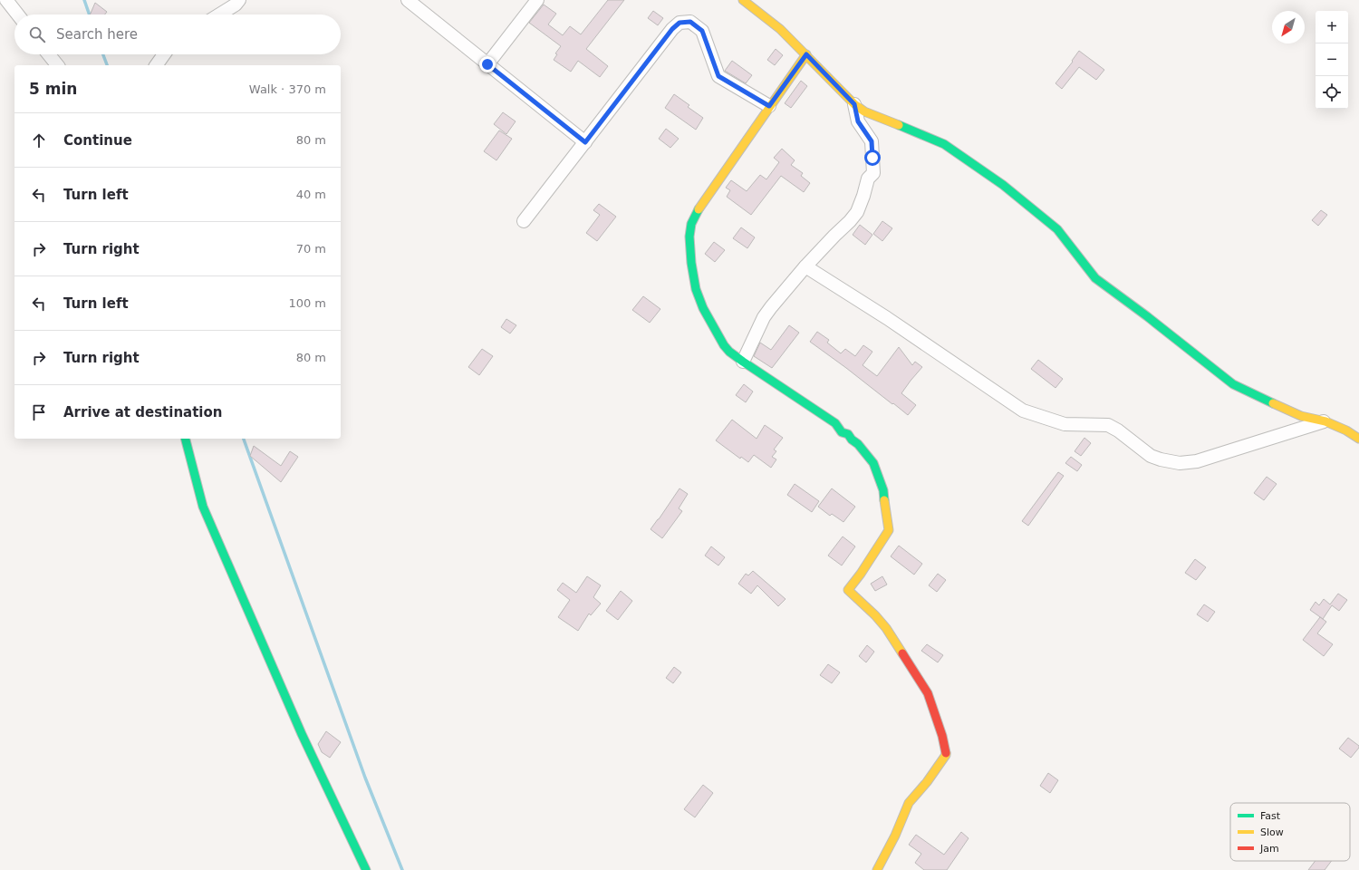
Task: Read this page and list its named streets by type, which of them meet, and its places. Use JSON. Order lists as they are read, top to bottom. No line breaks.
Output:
{"legend":["Fast","Slow","Jam"],"north":"bottom left","page":{"map_buttons":["+","−"],"search":"Search here","heading":["5 min","Walk · 370 m"],"list":[["Continue","80 m"],["Turn left","40 m"],["Turn right","70 m"],["Turn left","100 m"],["Turn right","80 m"],"Arrive at destination"]}}
